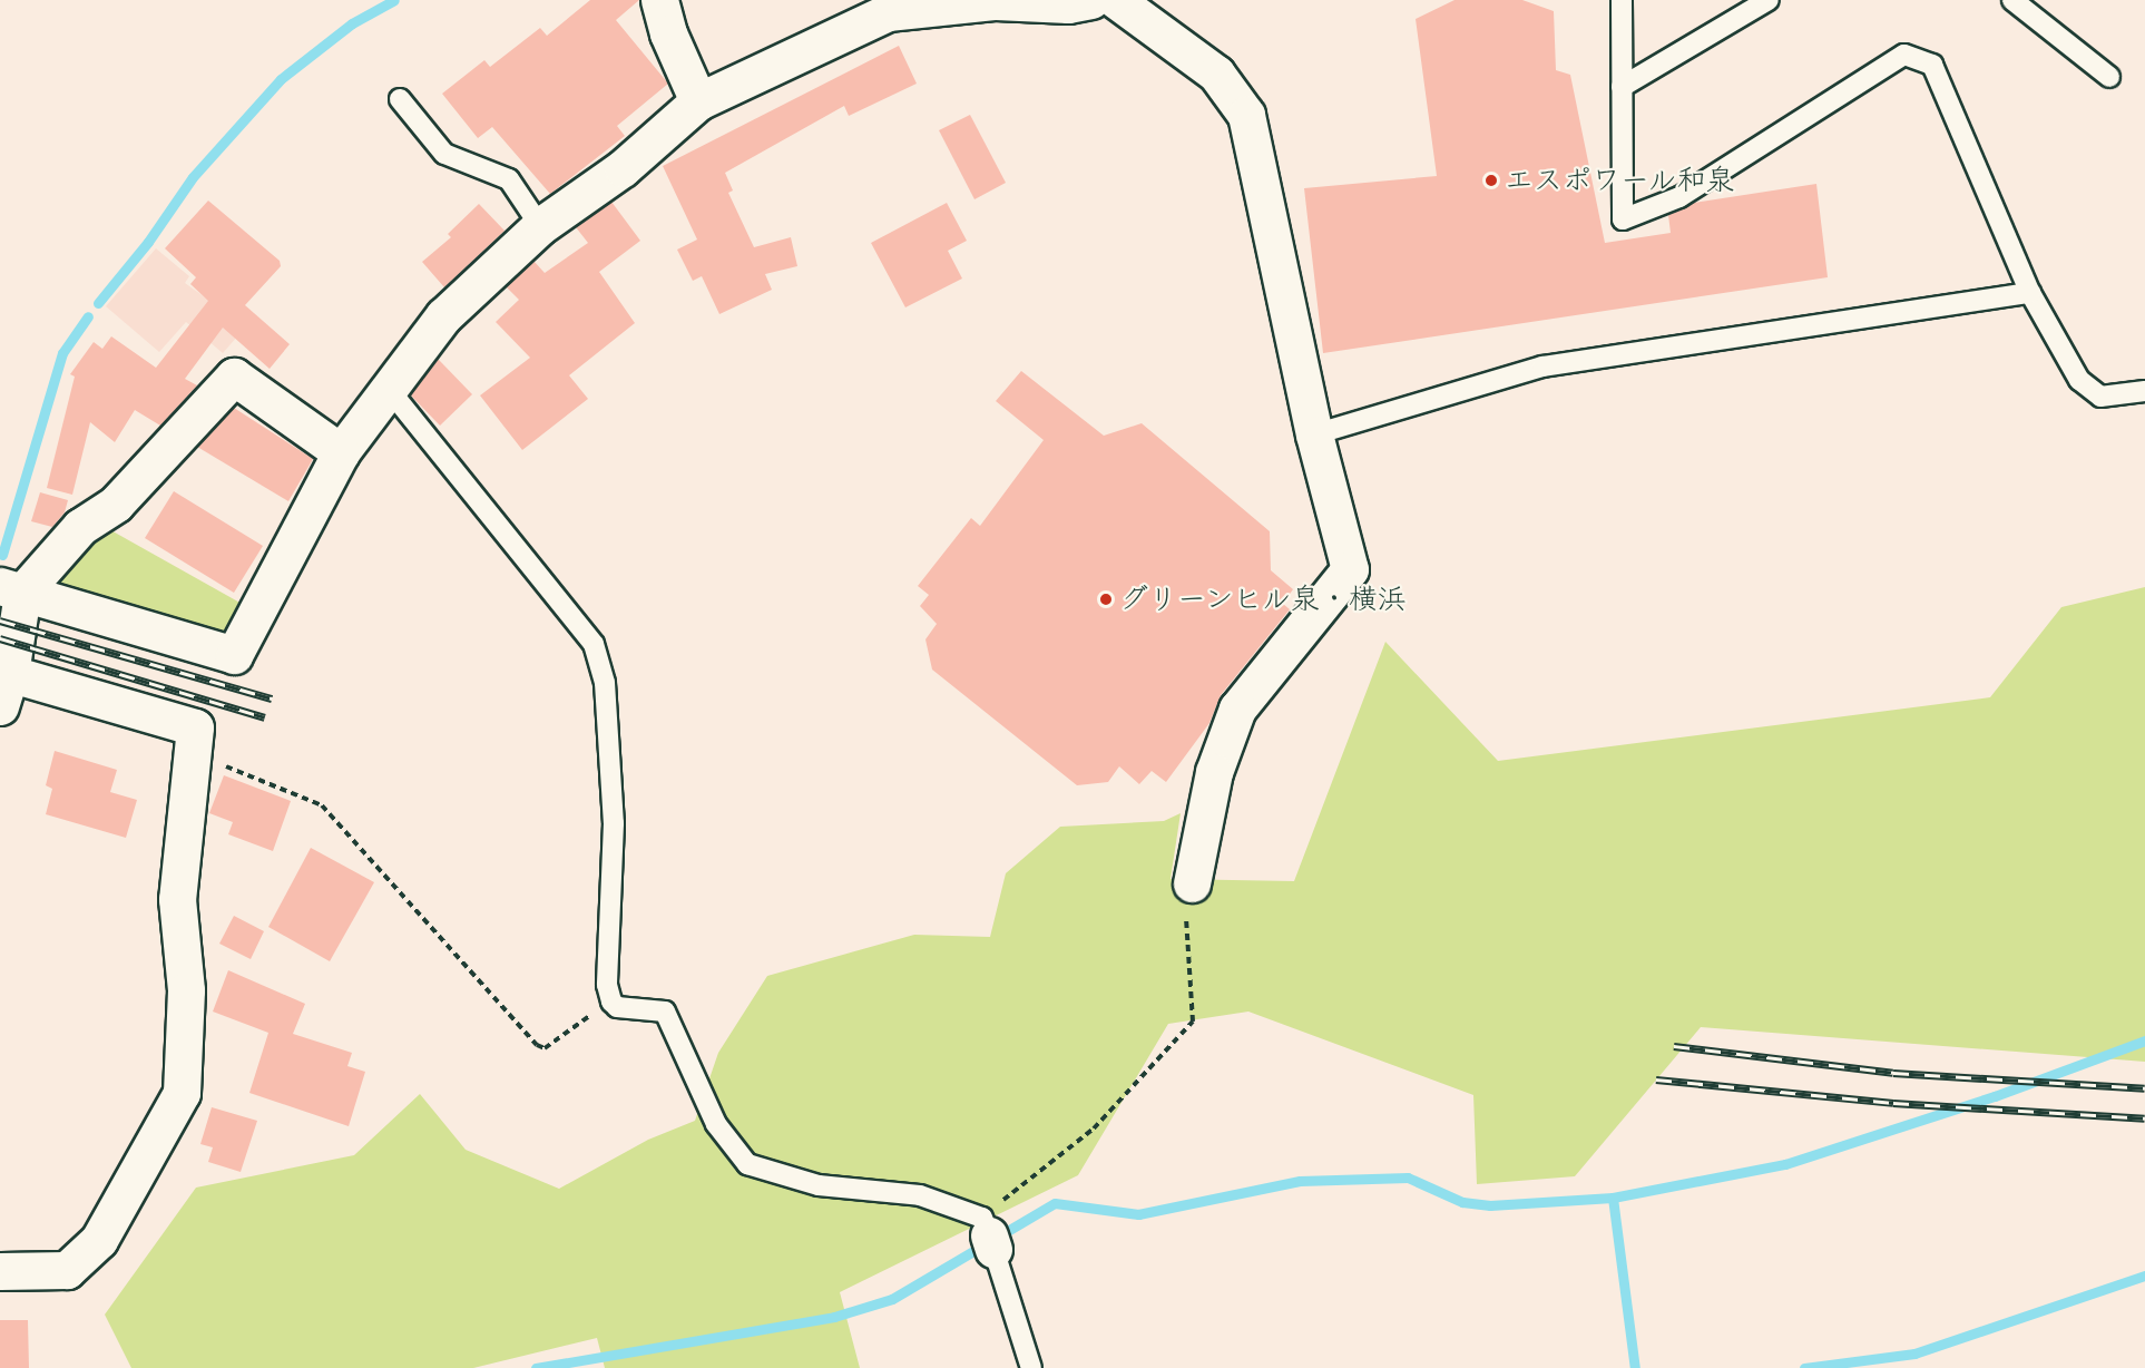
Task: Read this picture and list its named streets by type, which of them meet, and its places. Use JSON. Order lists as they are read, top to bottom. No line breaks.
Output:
{"places":["エスポワール和泉","グリーンヒル泉・横浜"]}
